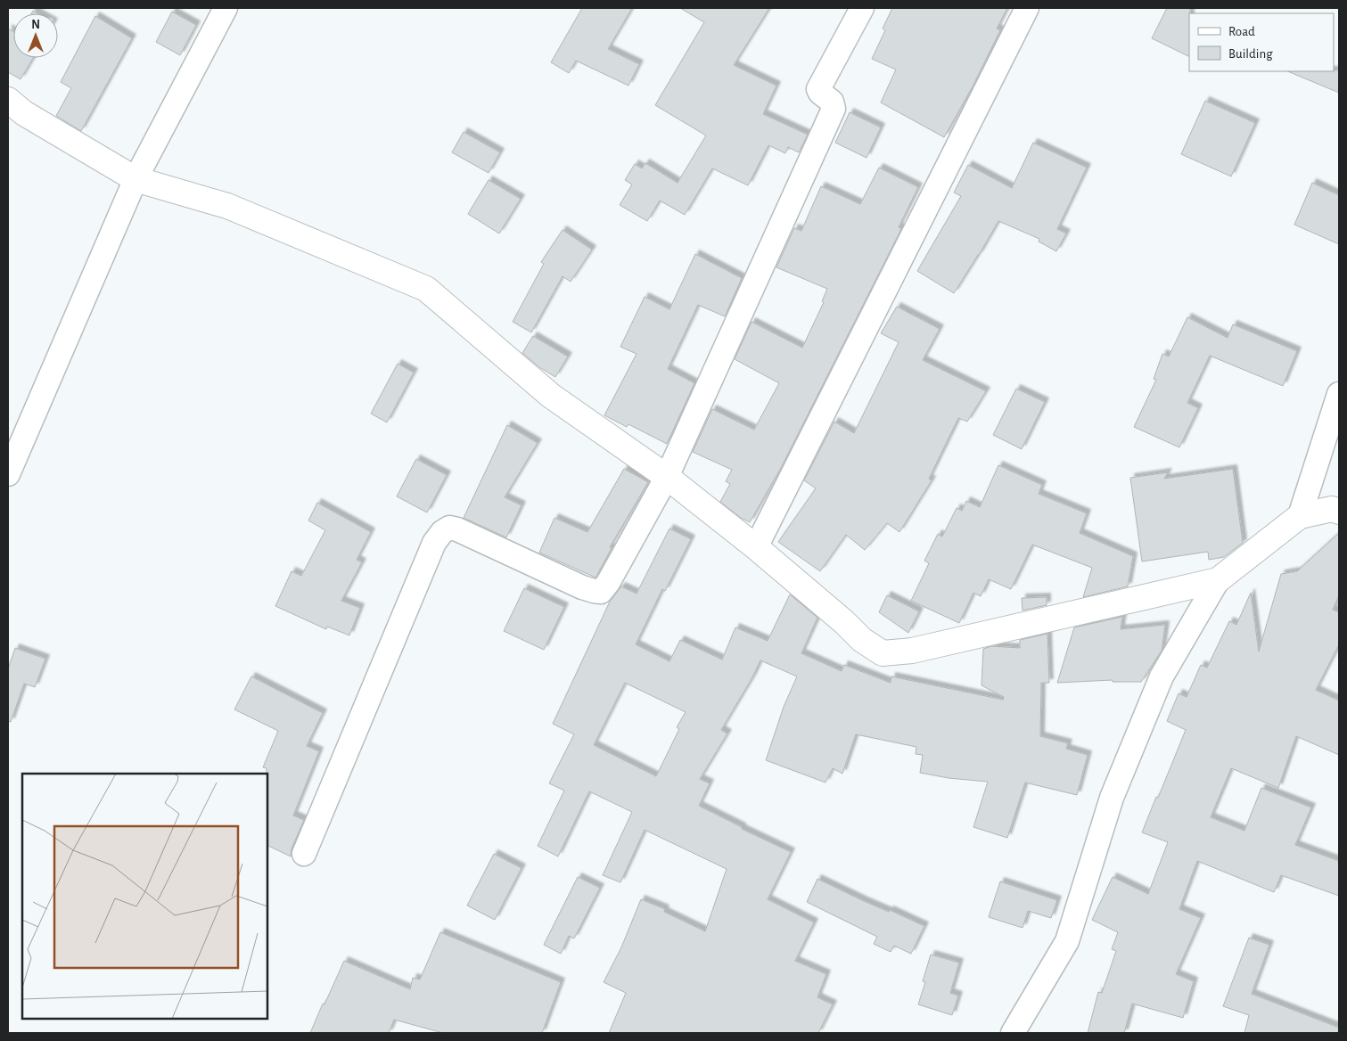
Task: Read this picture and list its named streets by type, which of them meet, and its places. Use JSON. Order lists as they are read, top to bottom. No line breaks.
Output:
{"legend":["Road","Building"],"north":"top"}
